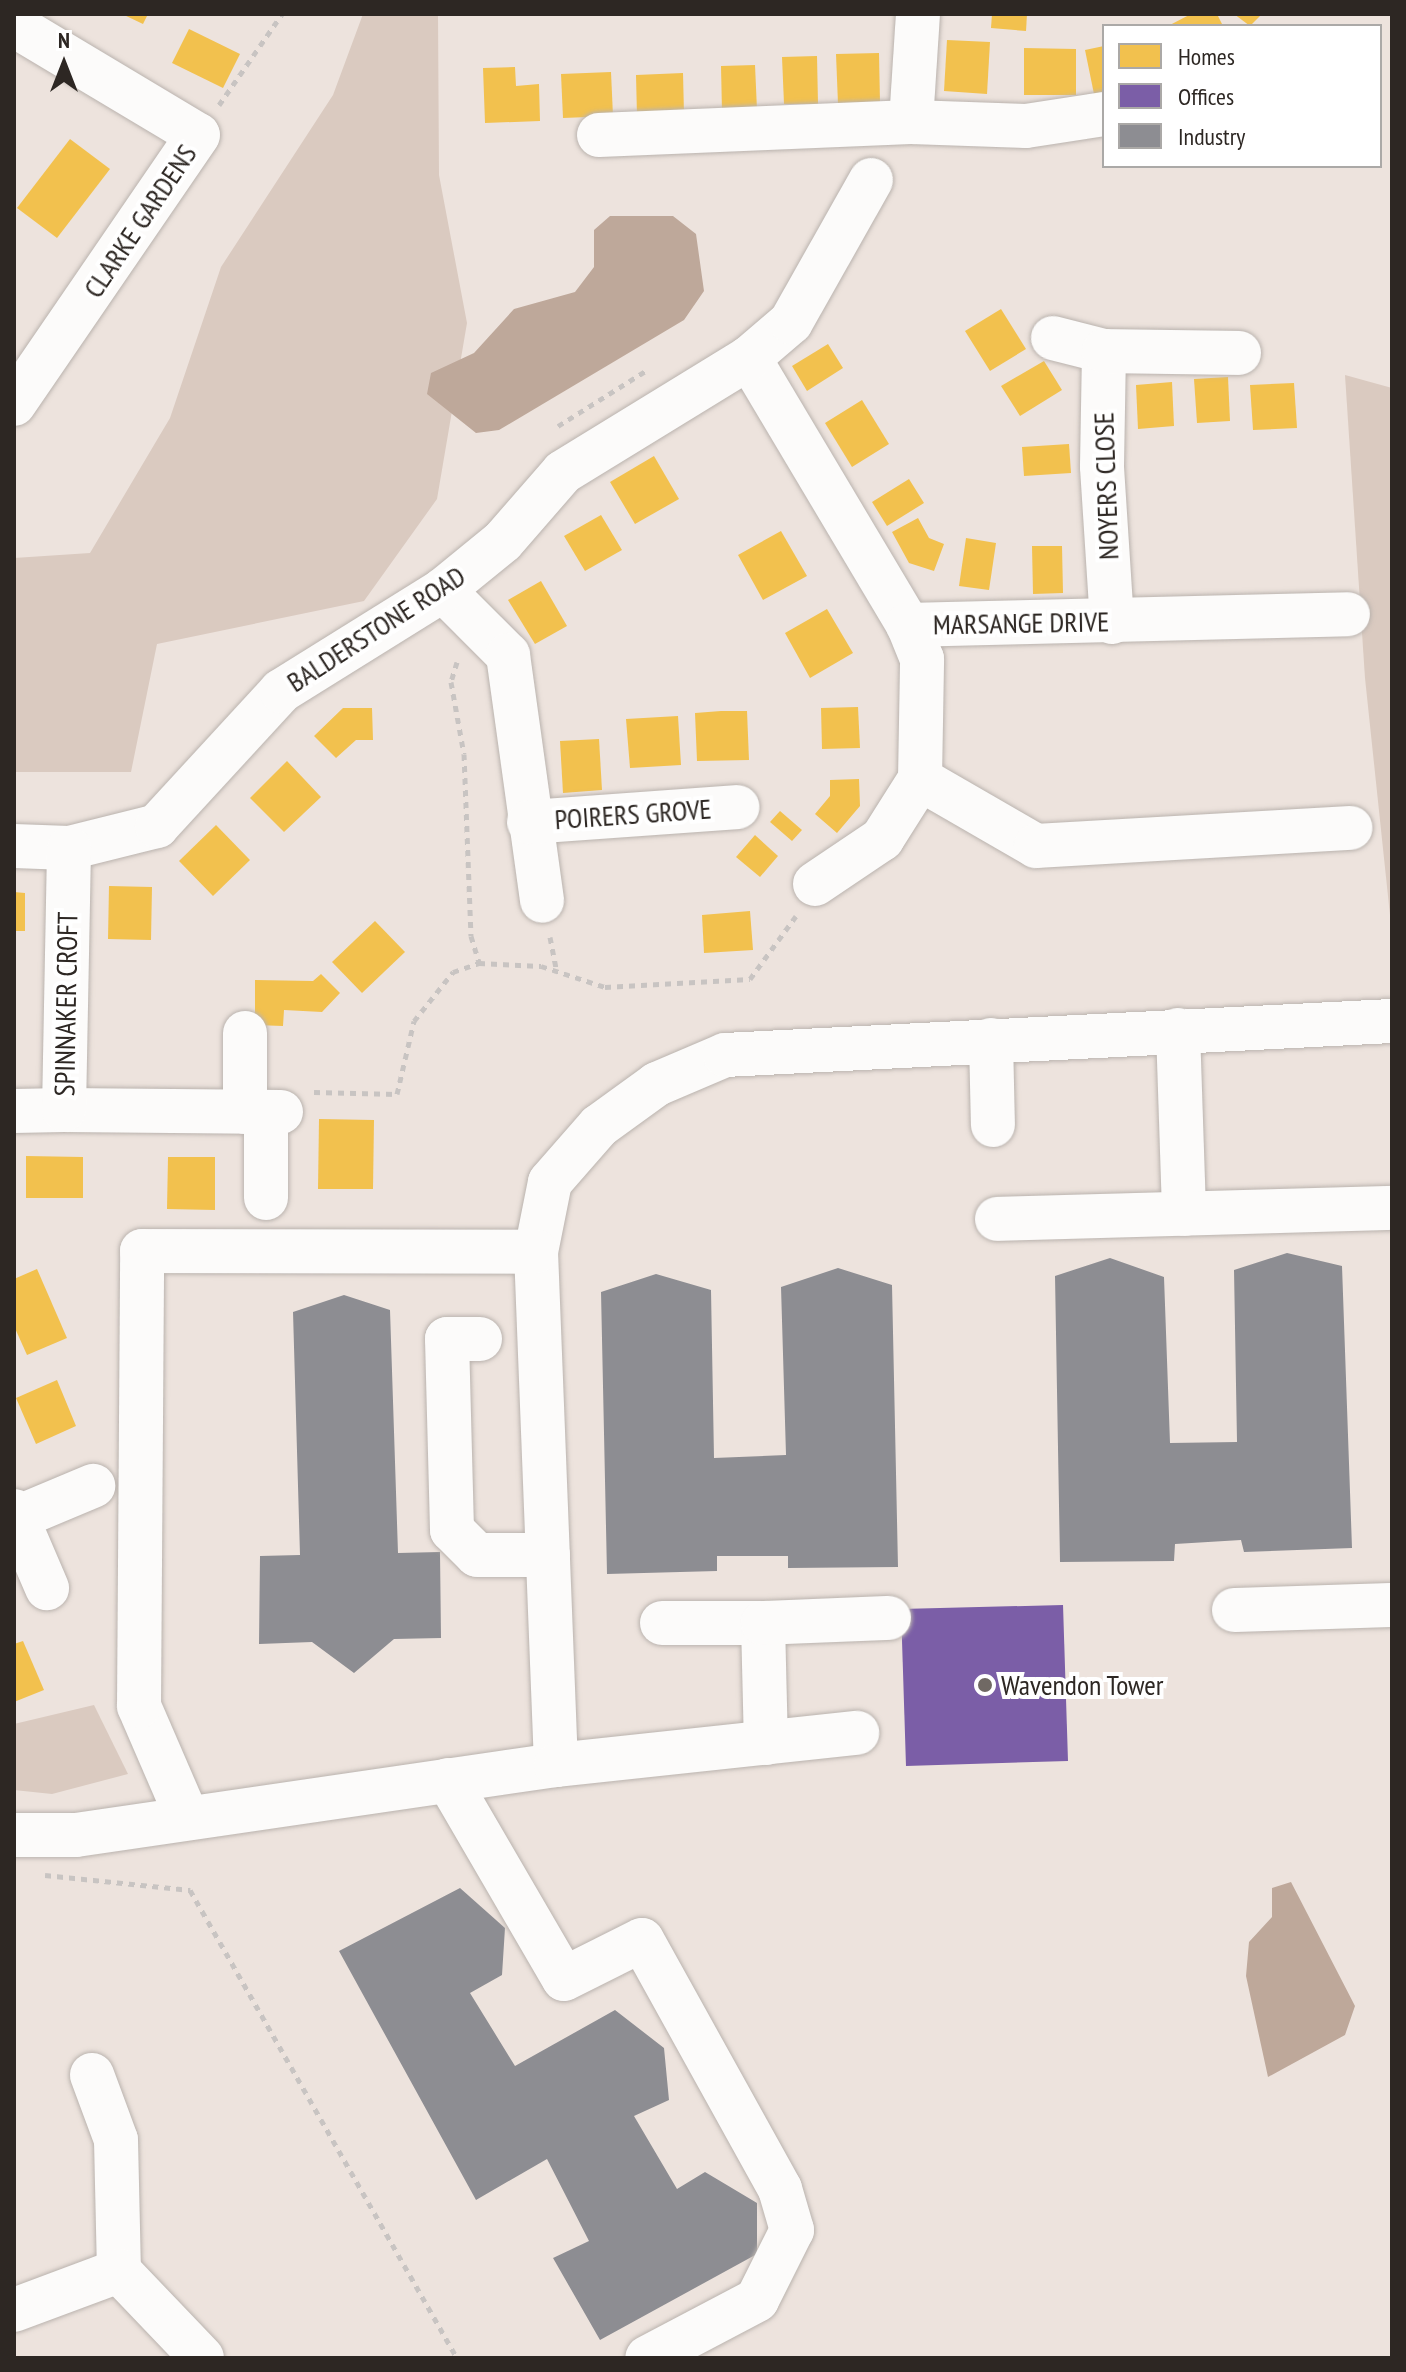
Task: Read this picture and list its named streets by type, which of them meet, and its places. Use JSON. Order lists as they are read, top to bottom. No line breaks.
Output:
{"streets":{"street":["CLARKE GARDENS","NOYERS CLOSE","MARSANGE DRIVE","BALDERSTONE ROAD","POIRERS GROVE","SPINNAKER CROFT"]},"crossings":[["NOYERS CLOSE","MARSANGE DRIVE"],["MARSANGE DRIVE","BALDERSTONE ROAD"],["BALDERSTONE ROAD","POIRERS GROVE"],["BALDERSTONE ROAD","SPINNAKER CROFT"]],"places":["Wavendon Tower"],"legend":["Homes","Offices","Industry"],"north":"top"}
